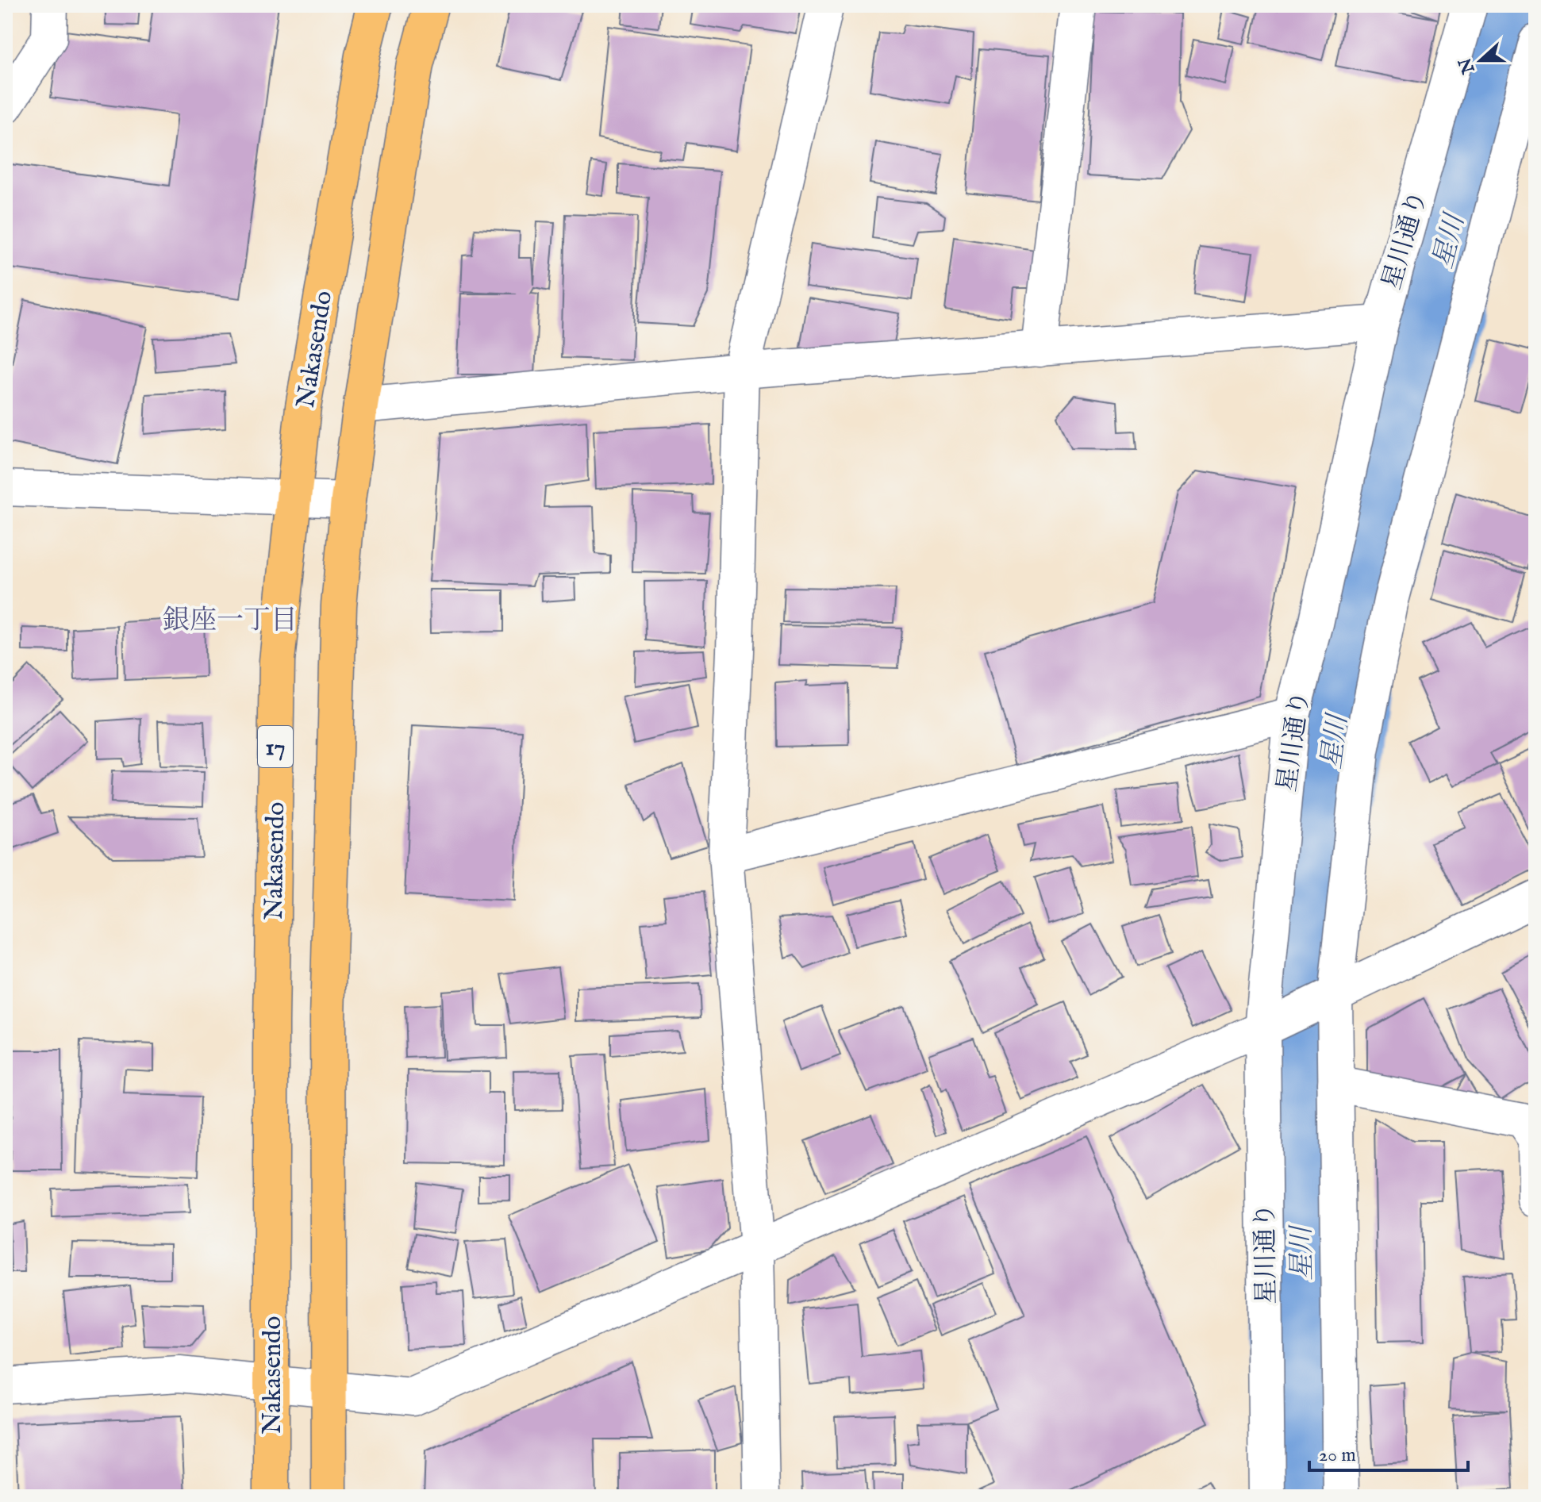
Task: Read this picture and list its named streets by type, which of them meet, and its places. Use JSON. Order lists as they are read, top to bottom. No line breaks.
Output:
{"streets":{"highway":["Nakasendo","17"],"street":["星川通り"]},"districts":["銀座一丁目"],"water":["星川"],"scale_bar":"20 m","north":"left"}
